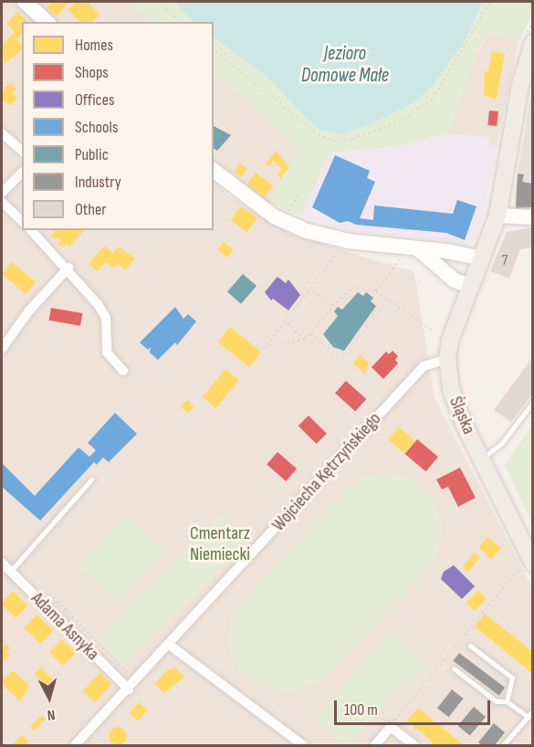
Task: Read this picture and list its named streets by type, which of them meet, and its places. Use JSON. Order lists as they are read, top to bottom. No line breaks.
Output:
{"streets":{"main road":["Śląska"],"street":["Wojciecha Kętrzyńskiego","Adama Asnyka"]},"crossings":[["Śląska","Wojciecha Kętrzyńskiego"],["Wojciecha Kętrzyńskiego","Adama Asnyka"]],"water":["Jezioro Domowe Małe"],"parks":["Cmentarz Niemiecki"],"house_numbers":["7"],"legend":["Homes","Shops","Offices","Schools","Public","Industry","Other"],"scale_bar":"100 m","north":"bottom"}
